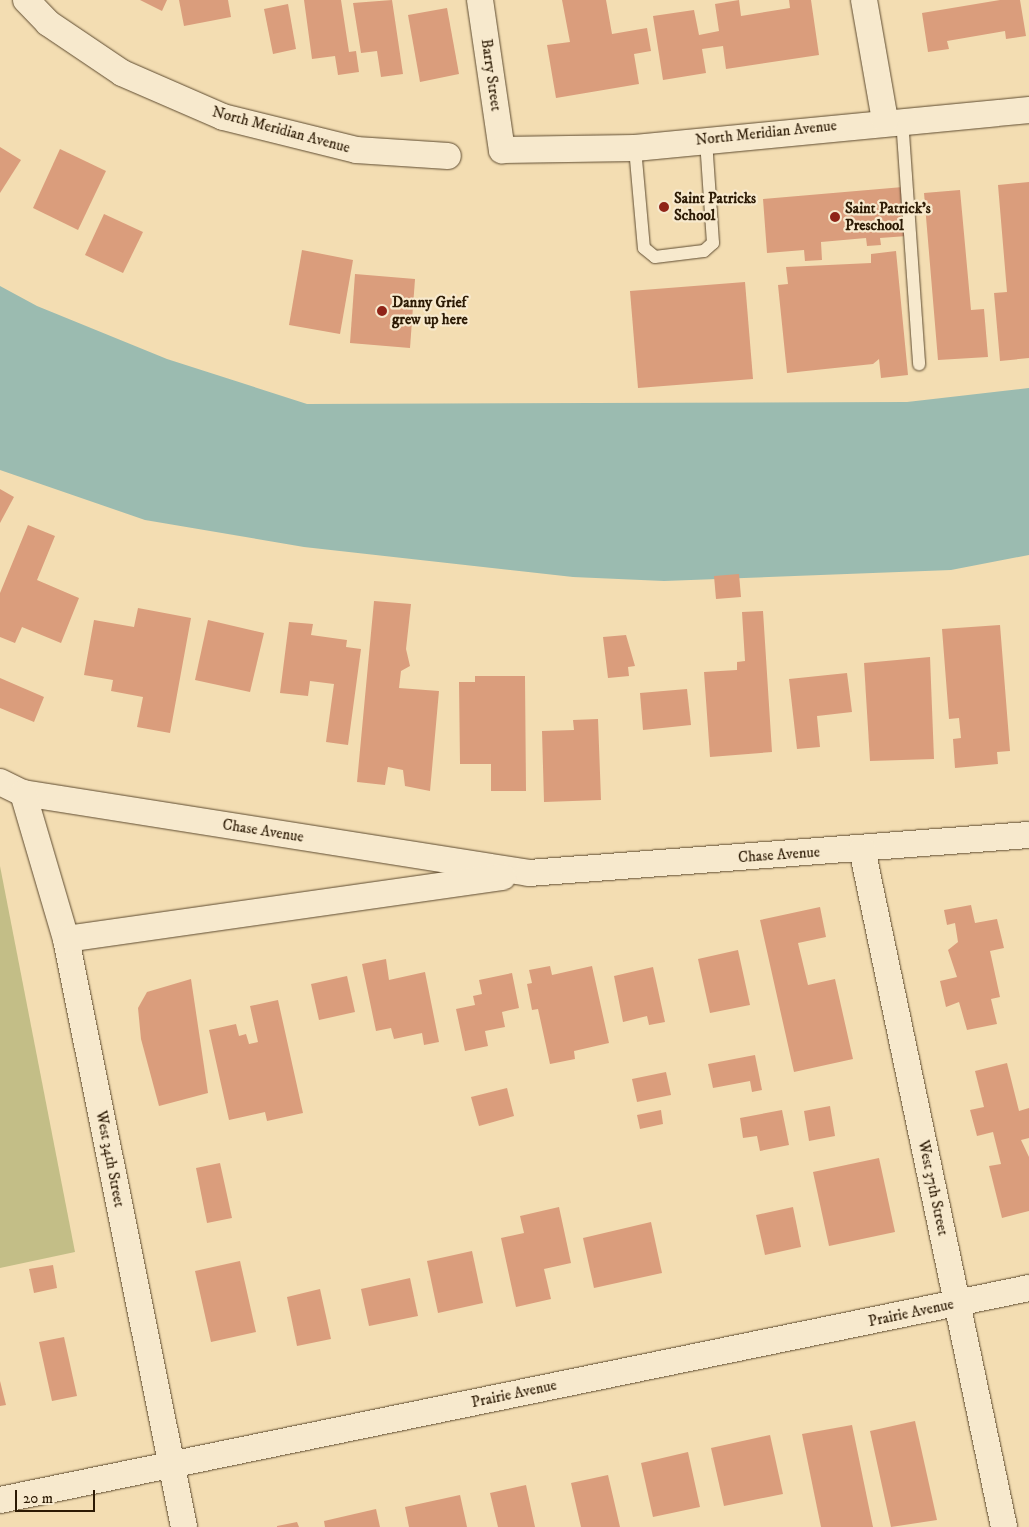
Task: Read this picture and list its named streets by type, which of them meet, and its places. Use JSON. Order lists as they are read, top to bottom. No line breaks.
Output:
{"streets":{"street":["Barry Street","North Meridian Avenue","Chase Avenue","West 34th Street","West 37th Street","Prairie Avenue"]},"crossings":[["Barry Street","North Meridian Avenue"],["Chase Avenue","West 34th Street"],["Chase Avenue","West 37th Street"],["West 34th Street","Prairie Avenue"],["West 37th Street","Prairie Avenue"]],"places":["Saint Patricks School","Saint Patrick's Preschool","Danny Grief grew up here"],"scale_bar":"20 m"}
